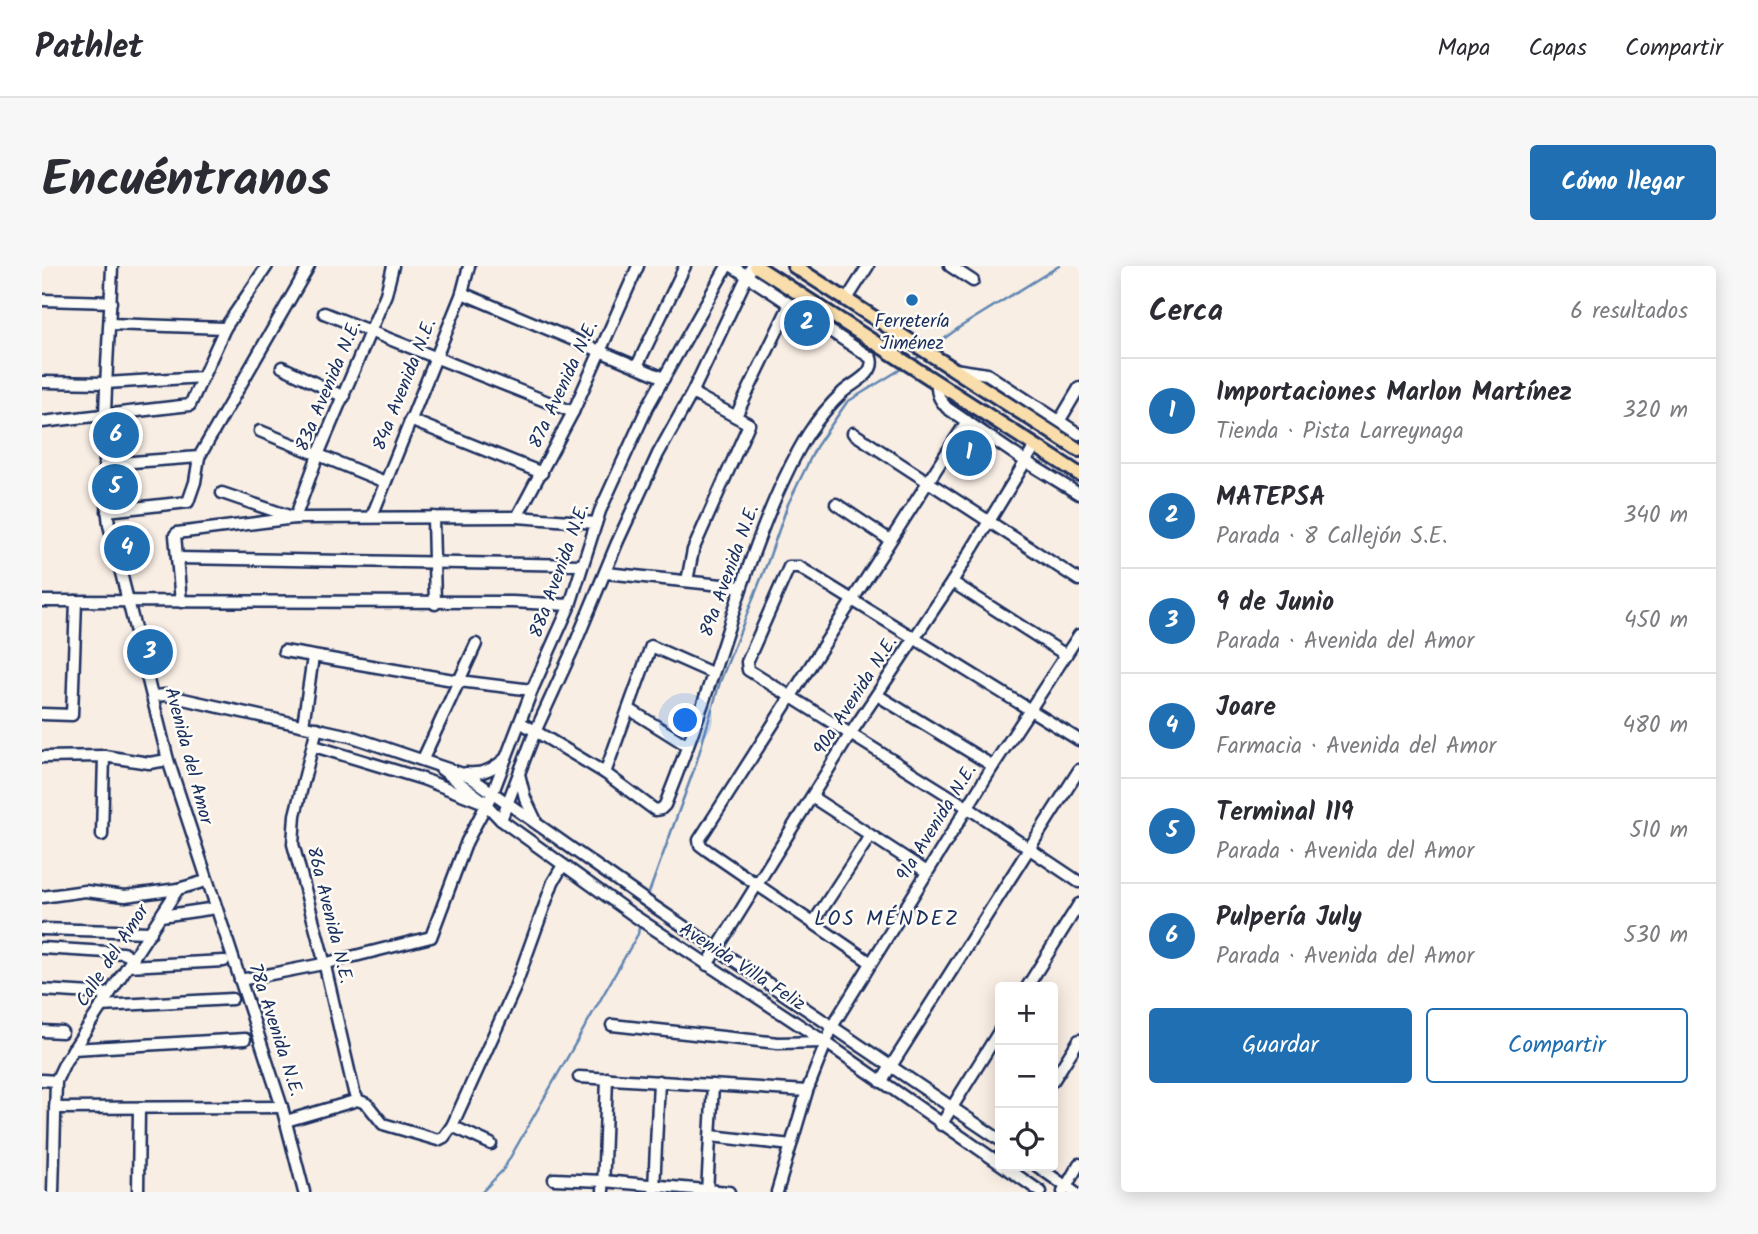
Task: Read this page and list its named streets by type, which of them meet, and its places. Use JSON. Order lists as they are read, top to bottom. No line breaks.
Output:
{"streets":{"street":["84a Avenida N.E.","87a Avenida N.E.","83a Avenida N.E.","88a Avenida N.E.","89a Avenida N.E.","90a Avenida N.E.","Avenida del Amor","91a Avenida N.E.","86a Avenida N.E.","Calle del Amor","Avenida Villa Feliz","78a Avenida N.E."]},"crossings":[["88a Avenida N.E.","86a Avenida N.E."],["88a Avenida N.E.","Avenida Villa Feliz"],["90a Avenida N.E.","Avenida Villa Feliz"],["Avenida del Amor","Avenida Villa Feliz"],["Avenida del Amor","78a Avenida N.E."],["91a Avenida N.E.","Avenida Villa Feliz"],["86a Avenida N.E.","Avenida Villa Feliz"]],"districts":["LOS MÉNDEZ"],"places":["Ferretería Jiménez"],"page":{"header":"Pathlet","nav":["Mapa","Capas","Compartir"],"title":"Encuéntranos","buttons":["Cómo llegar",["Guardar","Compartir"]],"heading":["Cerca","6 resultados"],"pins":["2","6","1","5","4","3"],"list":[{"mark":"1","name":"Importaciones Marlon Martínez","note":"Tienda · Pista Larreynaga","value":"320 m"},{"mark":"2","name":"MATEPSA","note":"Parada · 8 Callejón S.E.","value":"340 m"},{"mark":"3","name":"9 de Junio","note":"Parada · Avenida del Amor","value":"450 m"},{"mark":"4","name":"Joare","note":"Farmacia · Avenida del Amor","value":"480 m"},{"mark":"5","name":"Terminal 119","note":"Parada · Avenida del Amor","value":"510 m"},{"mark":"6","name":"Pulpería July","note":"Parada · Avenida del Amor","value":"530 m"}],"map_buttons":["+","−"]}}
